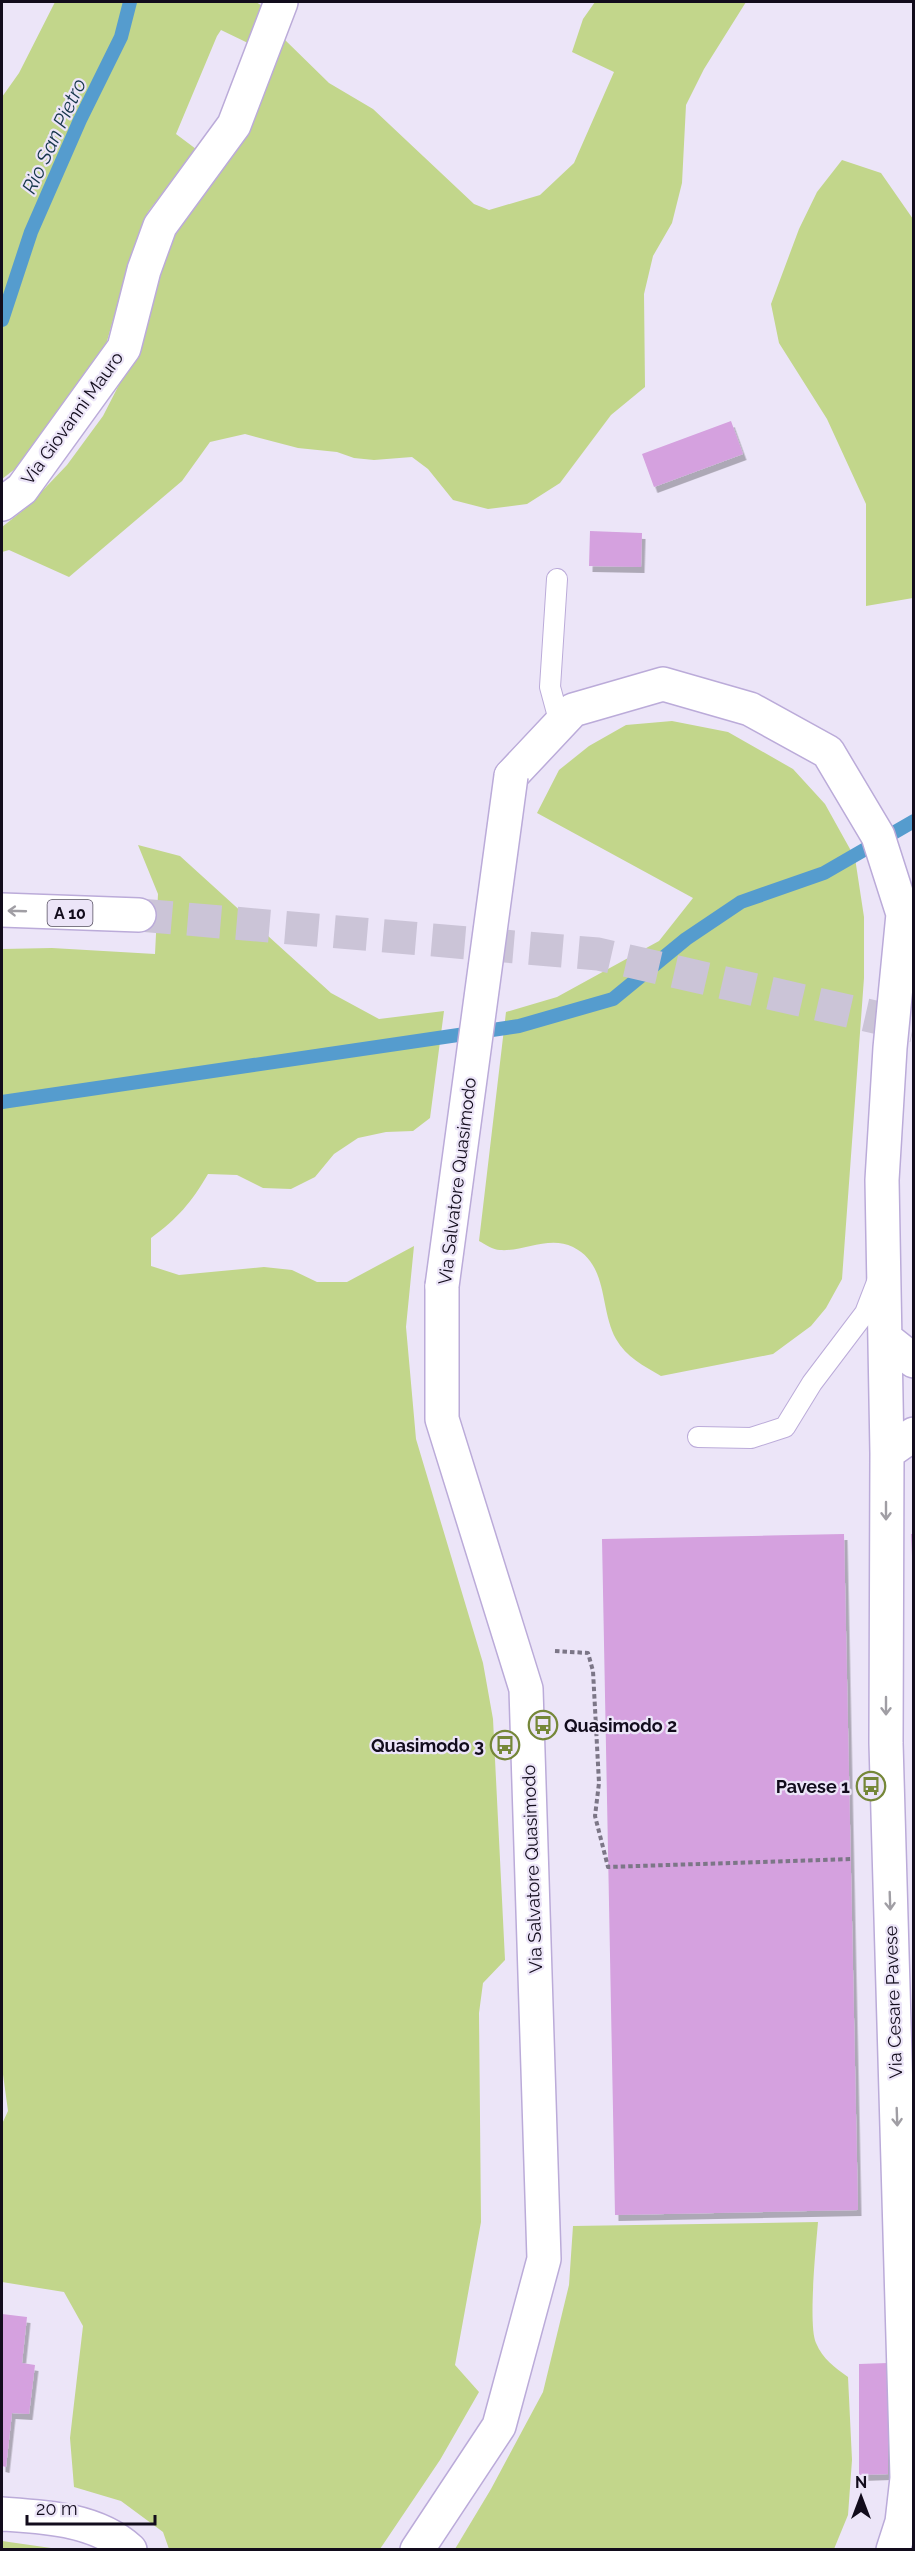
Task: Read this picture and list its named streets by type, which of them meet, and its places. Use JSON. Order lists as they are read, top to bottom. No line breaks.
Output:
{"streets":{"main road":["Via Giovanni Mauro","A 10","Via Salvatore Quasimodo","Via Cesare Pavese"]},"crossings":[["Via Salvatore Quasimodo","Via Cesare Pavese"]],"one_way":["Via Cesare Pavese"],"water":["Rio San Pietro"],"places":{"bus stop":["Quasimodo 2","Quasimodo 3","Pavese 1"]},"scale_bar":"20 m","north":"top"}
